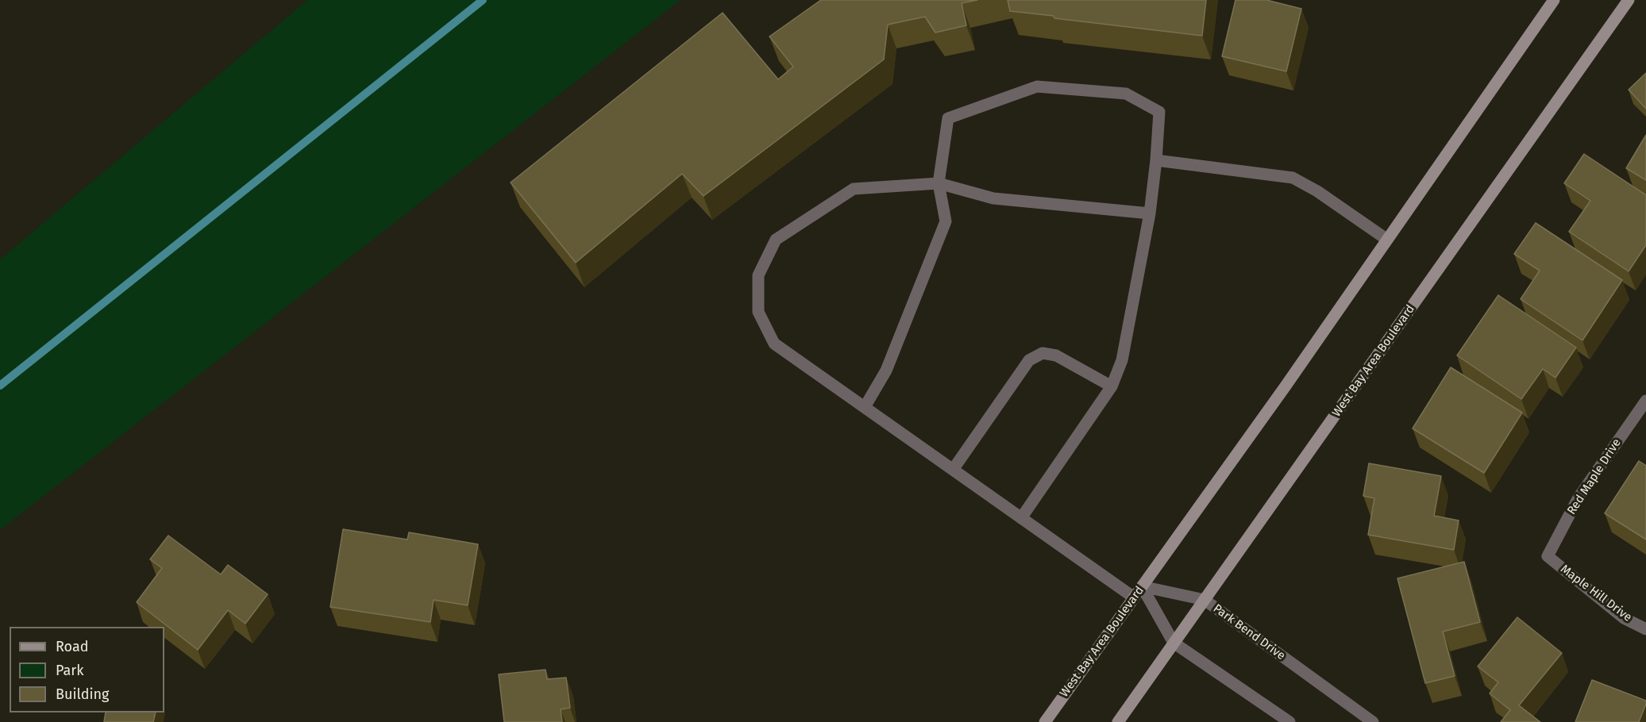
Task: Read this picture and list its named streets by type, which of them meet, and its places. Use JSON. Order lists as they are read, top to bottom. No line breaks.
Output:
{"streets":{"main road":["West Bay Area Boulevard"],"street":["Red Maple Drive","Maple Hill Drive","Park Bend Drive"]},"crossings":[["West Bay Area Boulevard","Park Bend Drive"],["Red Maple Drive","Maple Hill Drive"]],"legend":["Road","Park","Building"]}
